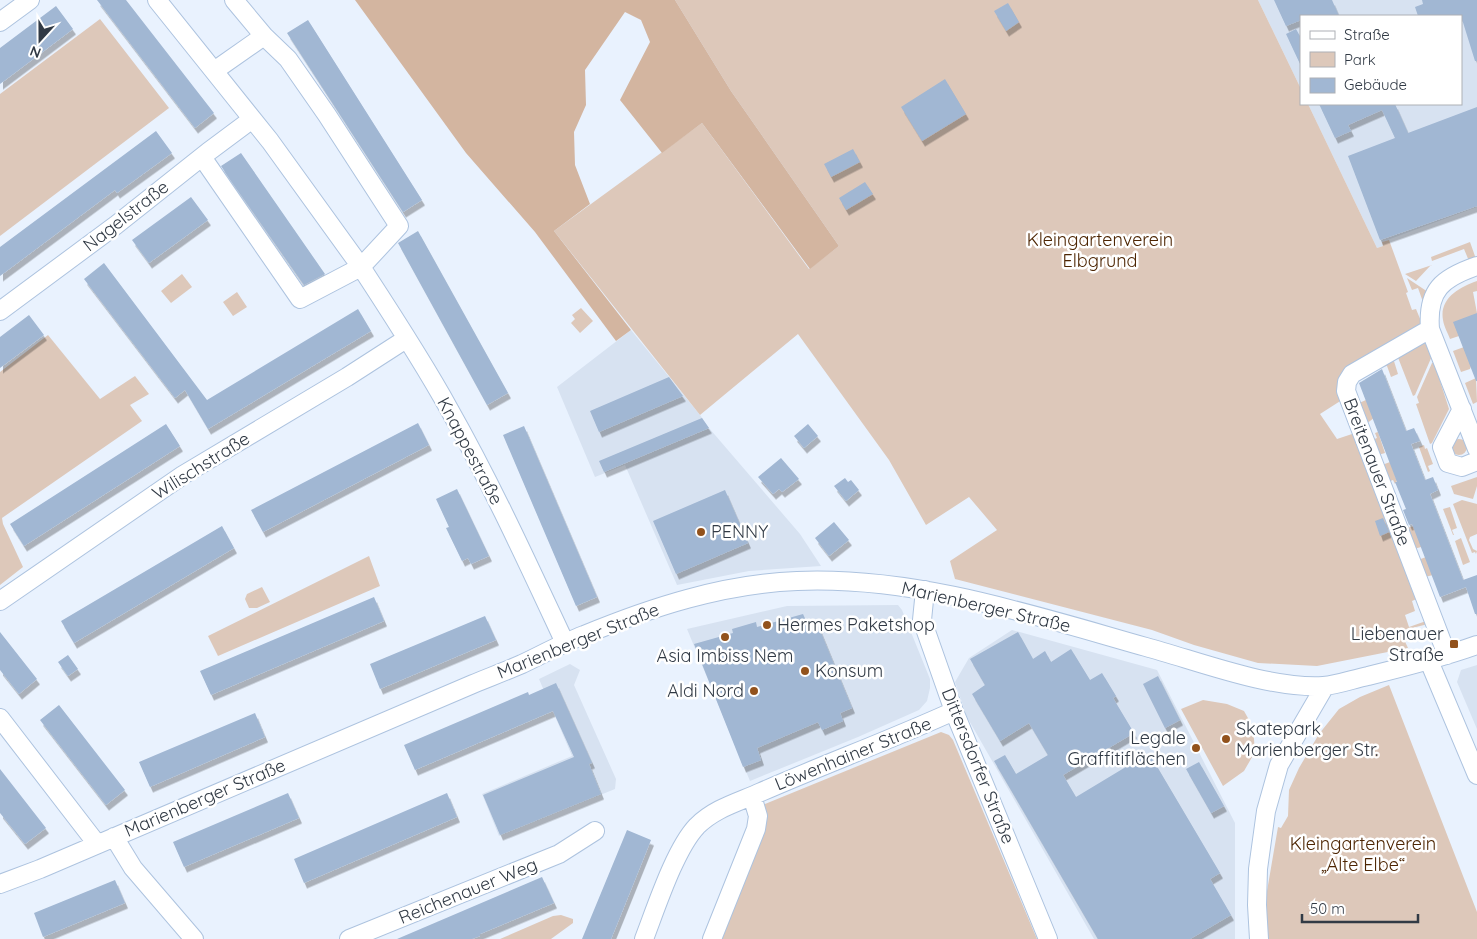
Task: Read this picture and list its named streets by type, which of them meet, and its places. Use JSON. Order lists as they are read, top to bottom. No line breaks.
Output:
{"streets":{"street":["Nagelstraße","Knappestraße","Wilischstraße","Breitenauer Straße","Marienberger Straße","Löwenhainer Straße","Dittersdorfer Straße","Reichenauer Weg"]},"crossings":[["Nagelstraße","Knappestraße"],["Knappestraße","Wilischstraße"],["Knappestraße","Marienberger Straße"],["Breitenauer Straße","Marienberger Straße"],["Marienberger Straße","Dittersdorfer Straße"],["Löwenhainer Straße","Dittersdorfer Straße"]],"parks":["Kleingartenverein Elbgrund","Kleingartenverein „Alte Elbe“"],"places":{"other":["PENNY","Hermes Paketshop","Asia Imbiss Nem","Konsum","Aldi Nord","Skatepark Marienberger Str.","Legale Graffitiflächen"],"transit":["Liebenauer Straße"]},"legend":["Straße","Park","Gebäude"],"scale_bar":"50 m","north":"bottom"}
